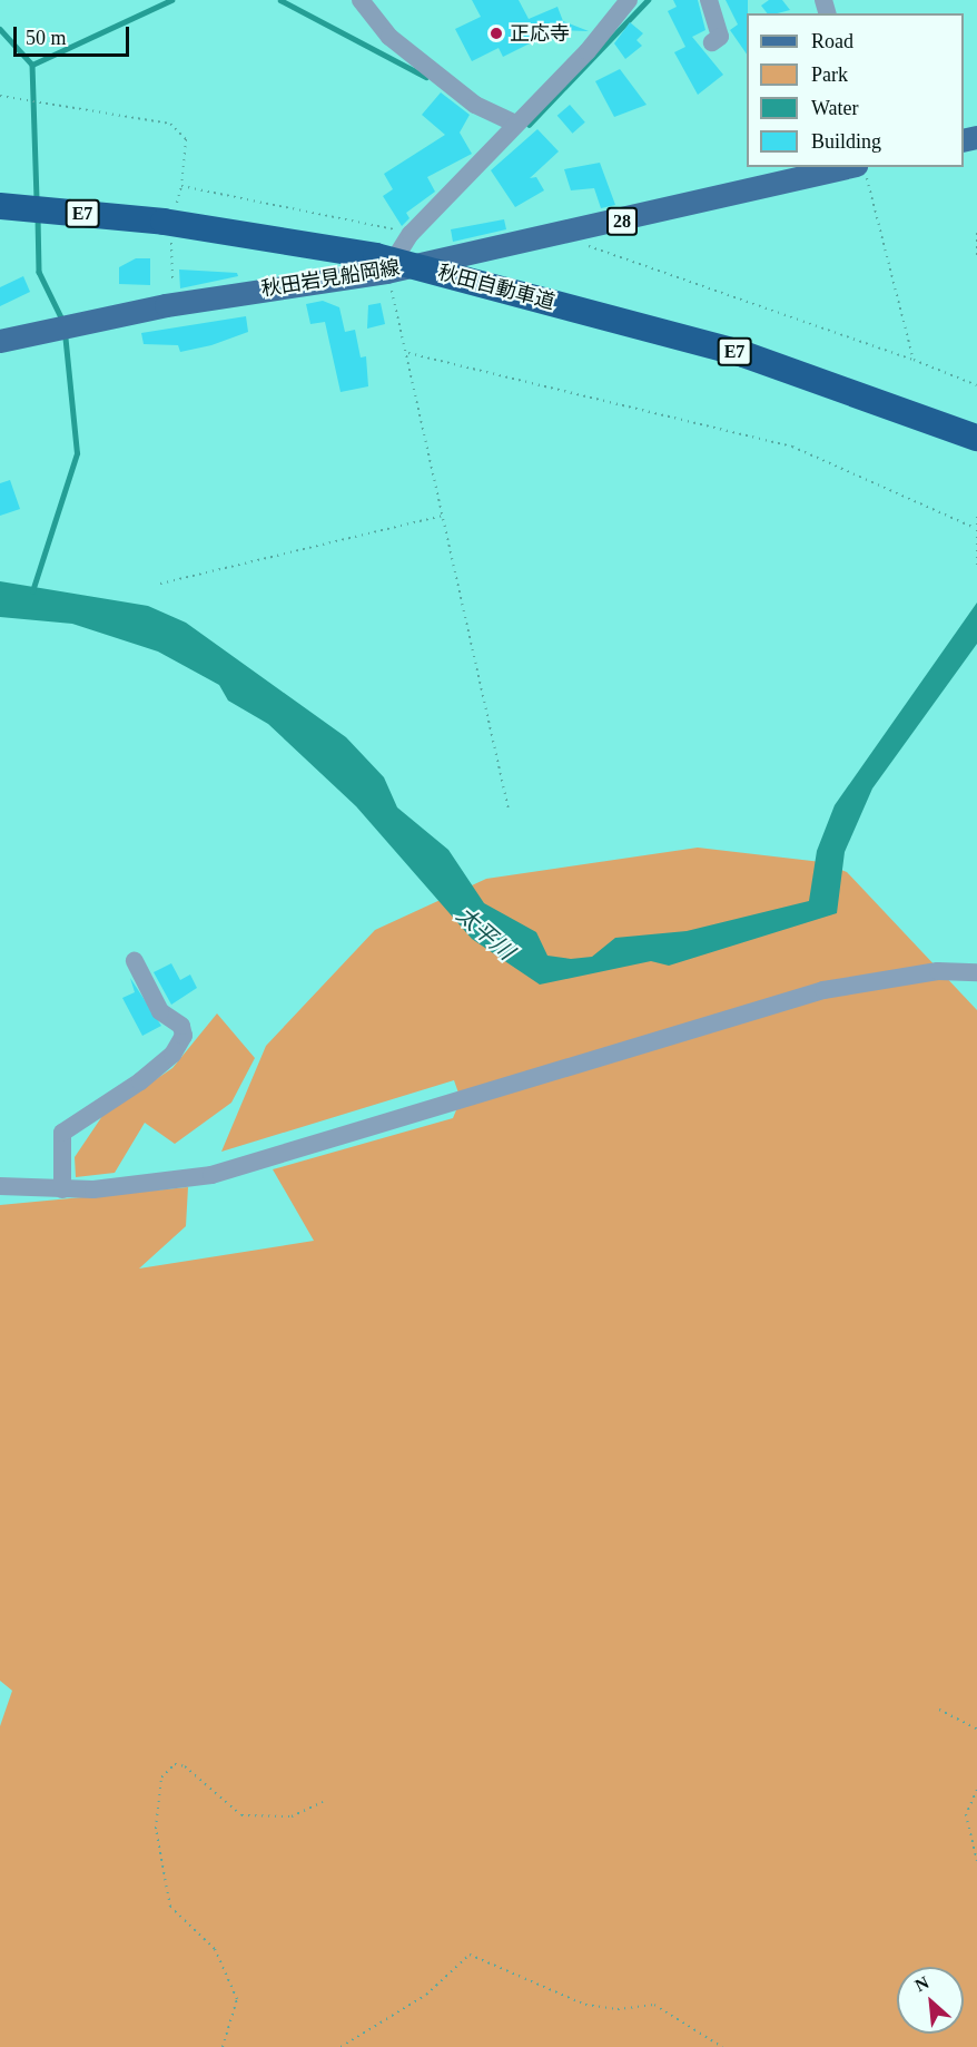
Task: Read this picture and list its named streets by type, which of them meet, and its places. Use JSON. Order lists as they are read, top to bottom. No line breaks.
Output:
{"streets":{"highway":["E7","秋田自動車道"],"main road":["28","秋田岩見船岡線"]},"water":["太平川"],"places":["正応寺"],"legend":["Road","Park","Water","Building"],"scale_bar":"50 m","north":"top left"}
